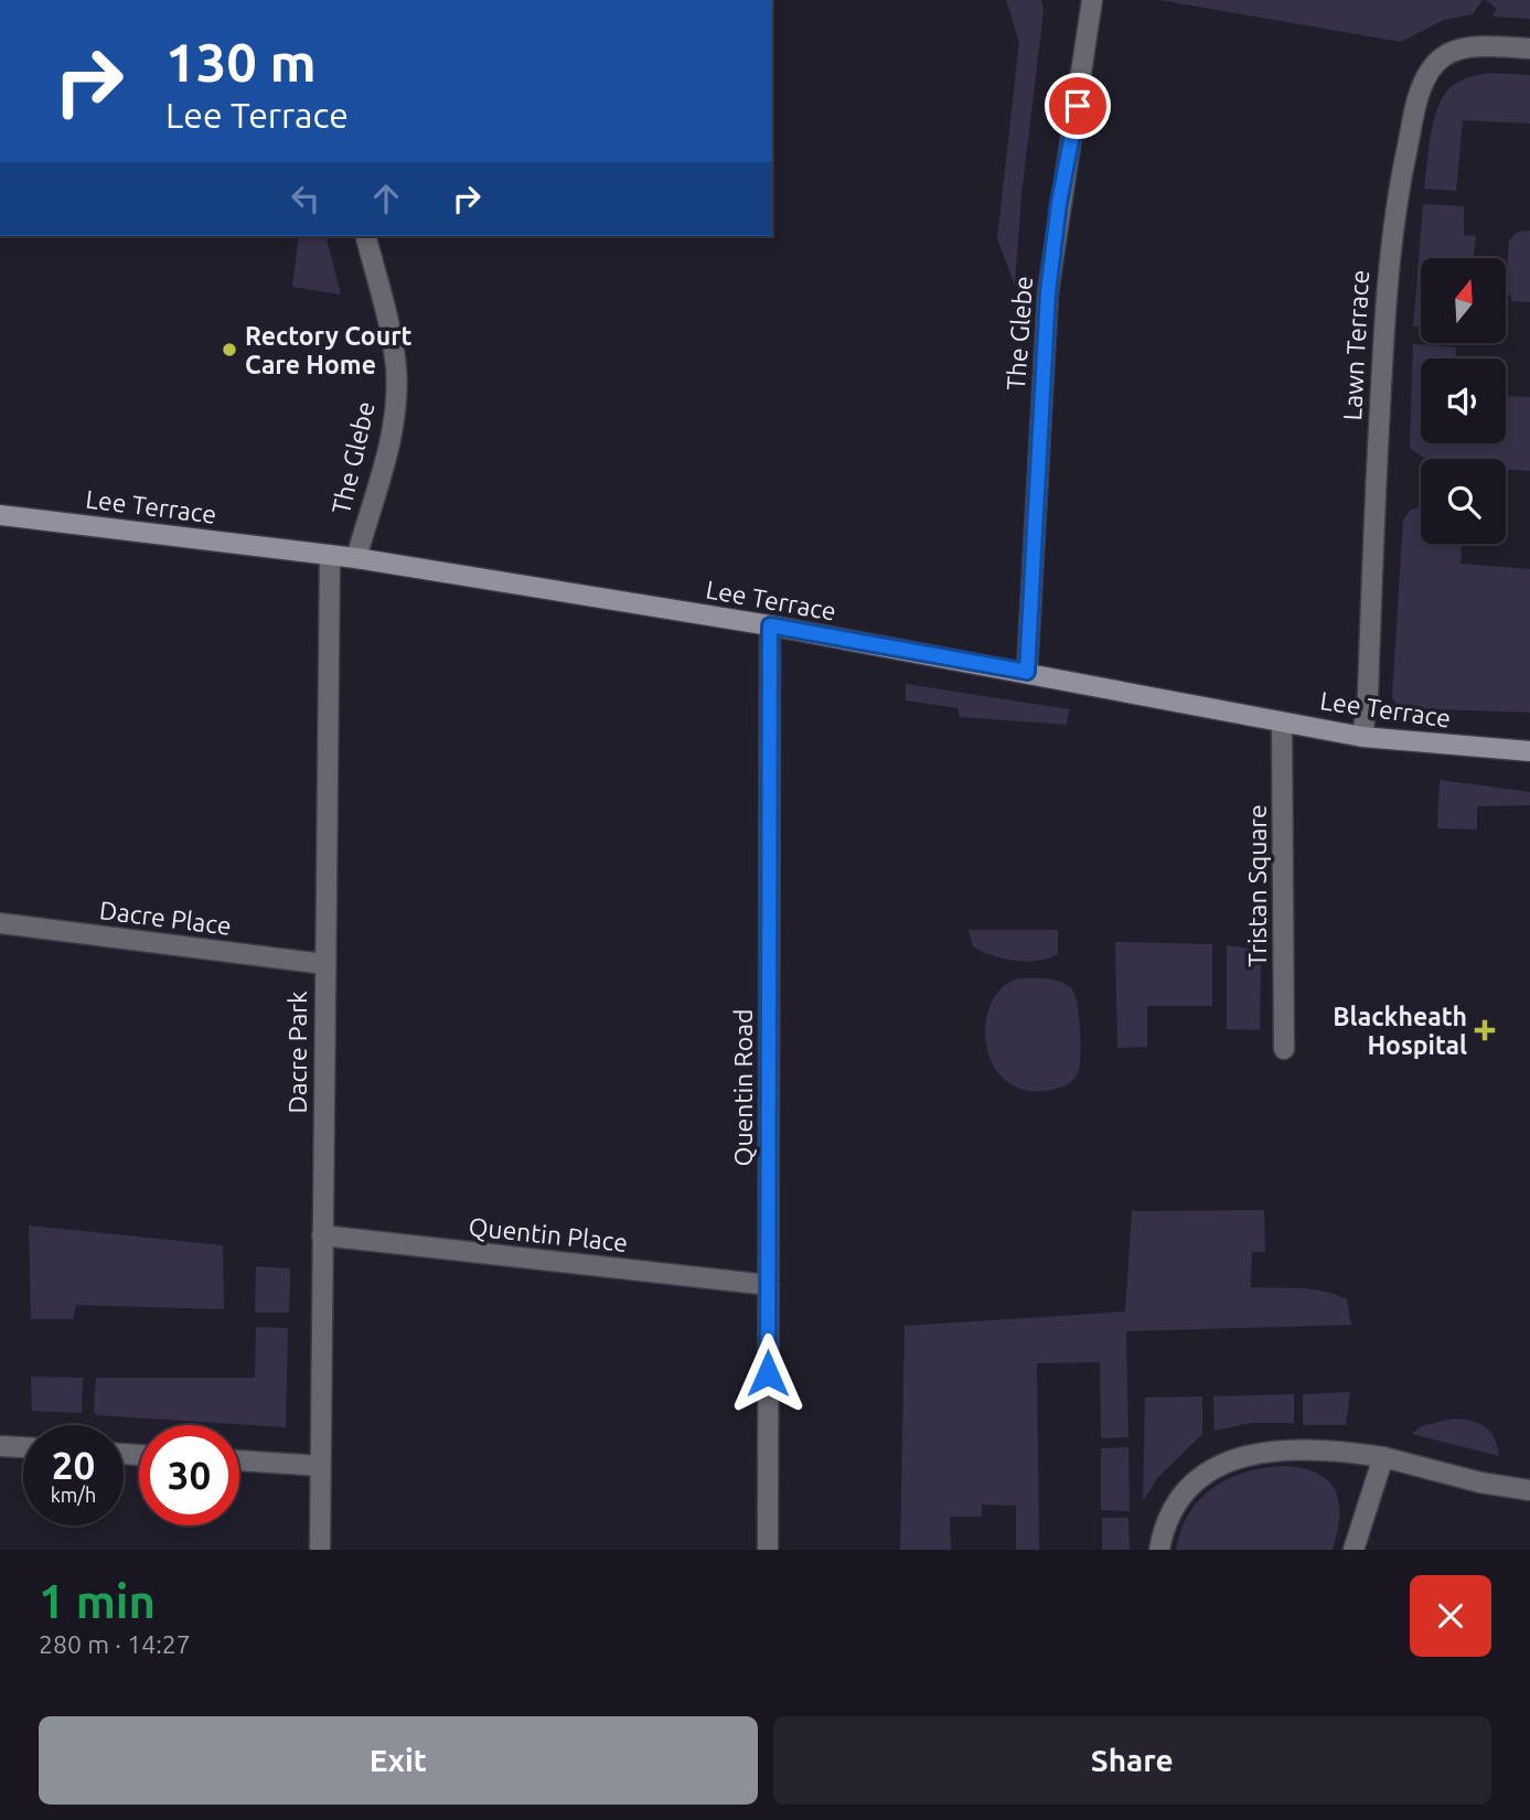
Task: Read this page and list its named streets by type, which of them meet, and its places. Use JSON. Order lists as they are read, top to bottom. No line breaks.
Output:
{"streets":{"main road":["Lee Terrace"],"street":["The Glebe","Lawn Terrace","Tristan Square","Dacre Place","Dacre Park","Quentin Road","Quentin Place"]},"crossings":[["The Glebe","Lee Terrace"],["Lawn Terrace","Lee Terrace"],["Lee Terrace","Tristan Square"],["Lee Terrace","Dacre Park"],["Lee Terrace","Quentin Road"],["Dacre Place","Dacre Park"],["Dacre Park","Quentin Place"],["Quentin Road","Quentin Place"]],"places":{"other":["Rectory Court Care Home"],"health":["Blackheath Hospital"]},"north":"top","page":{"turn":["130 m","Lee Terrace"],"speed":"20 km/h","limit":"30","heading":["1 min","280 m · 14:27"],"buttons":["Exit","Share"]}}
